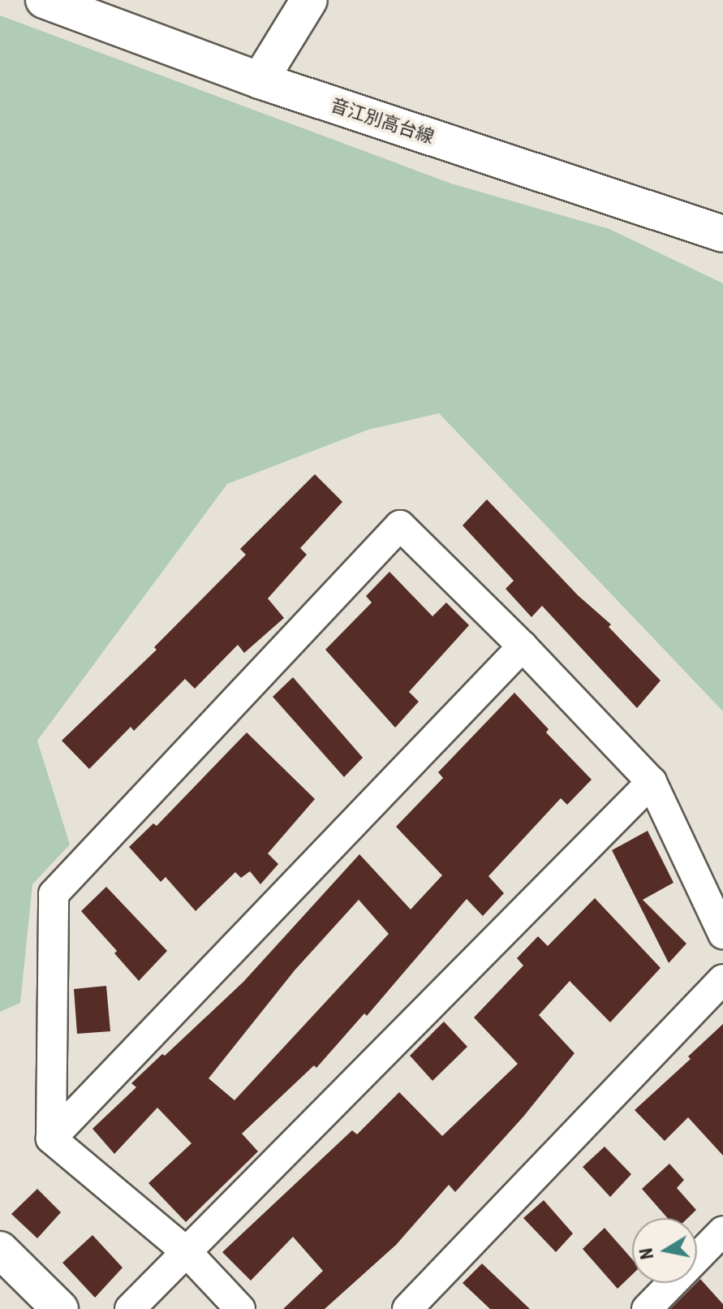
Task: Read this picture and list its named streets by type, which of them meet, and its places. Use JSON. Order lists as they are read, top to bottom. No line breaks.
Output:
{"streets":{"street":["音江別高台線"]},"north":"left"}
